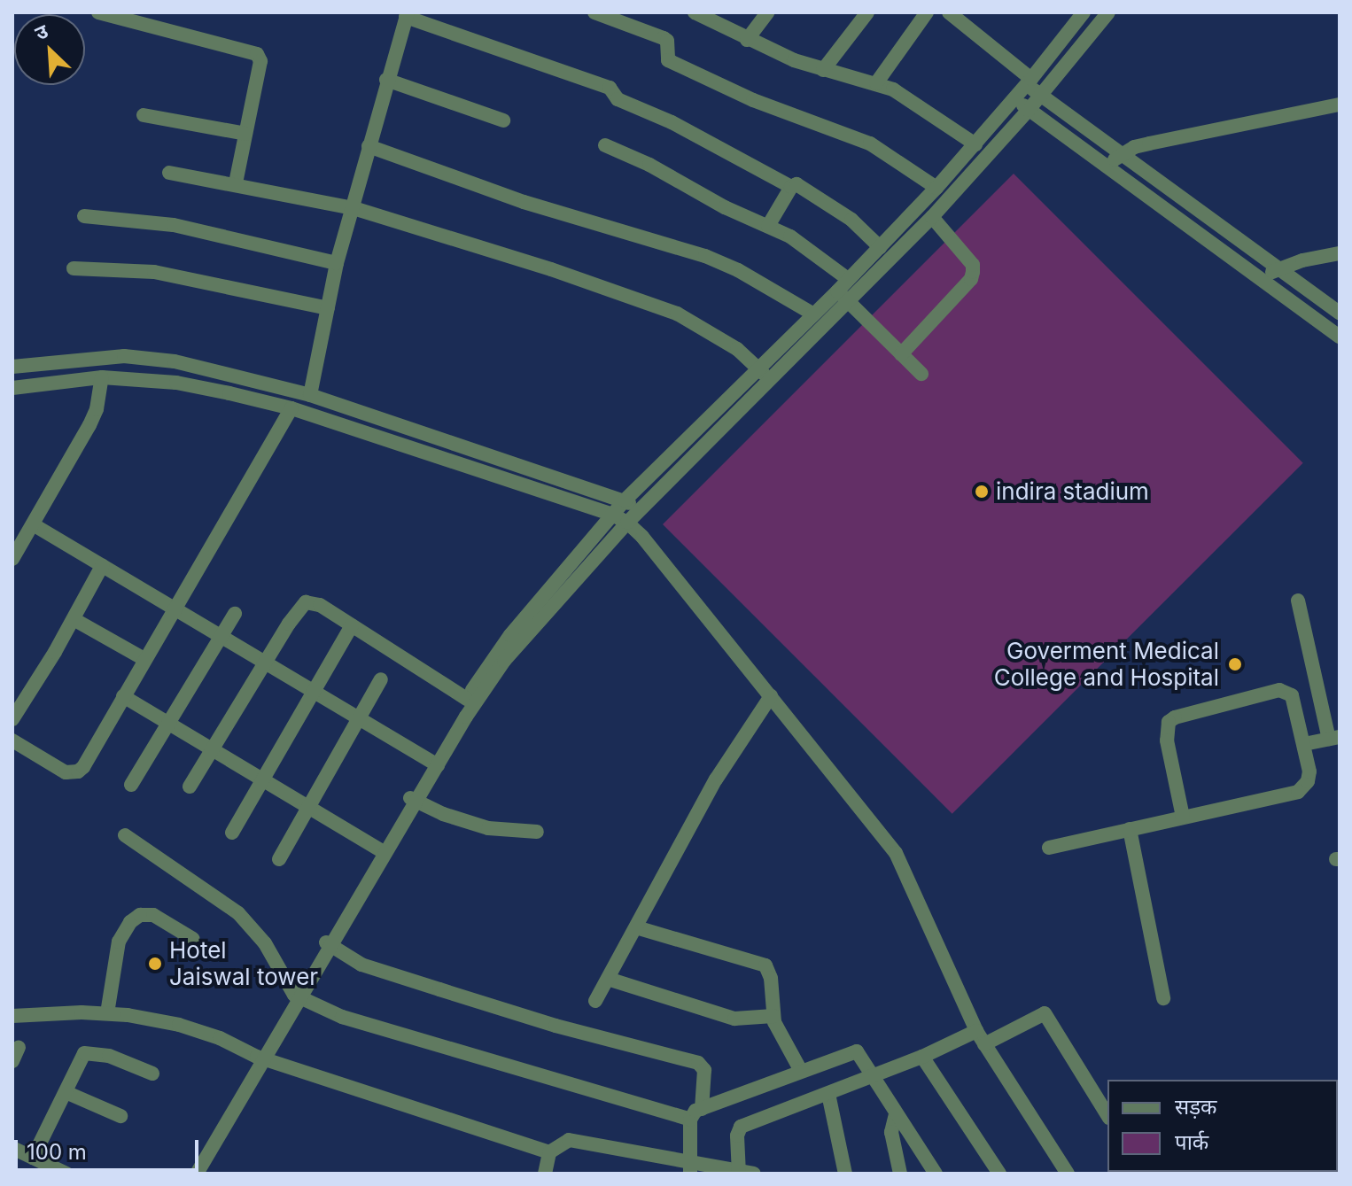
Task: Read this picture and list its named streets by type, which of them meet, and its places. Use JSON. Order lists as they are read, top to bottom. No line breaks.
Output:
{"places":["indira stadium","Goverment Medical College and Hospital","Hotel Jaiswal tower"],"legend":["सड़क","पार्क"],"scale_bar":"100 m","north":"top left"}
